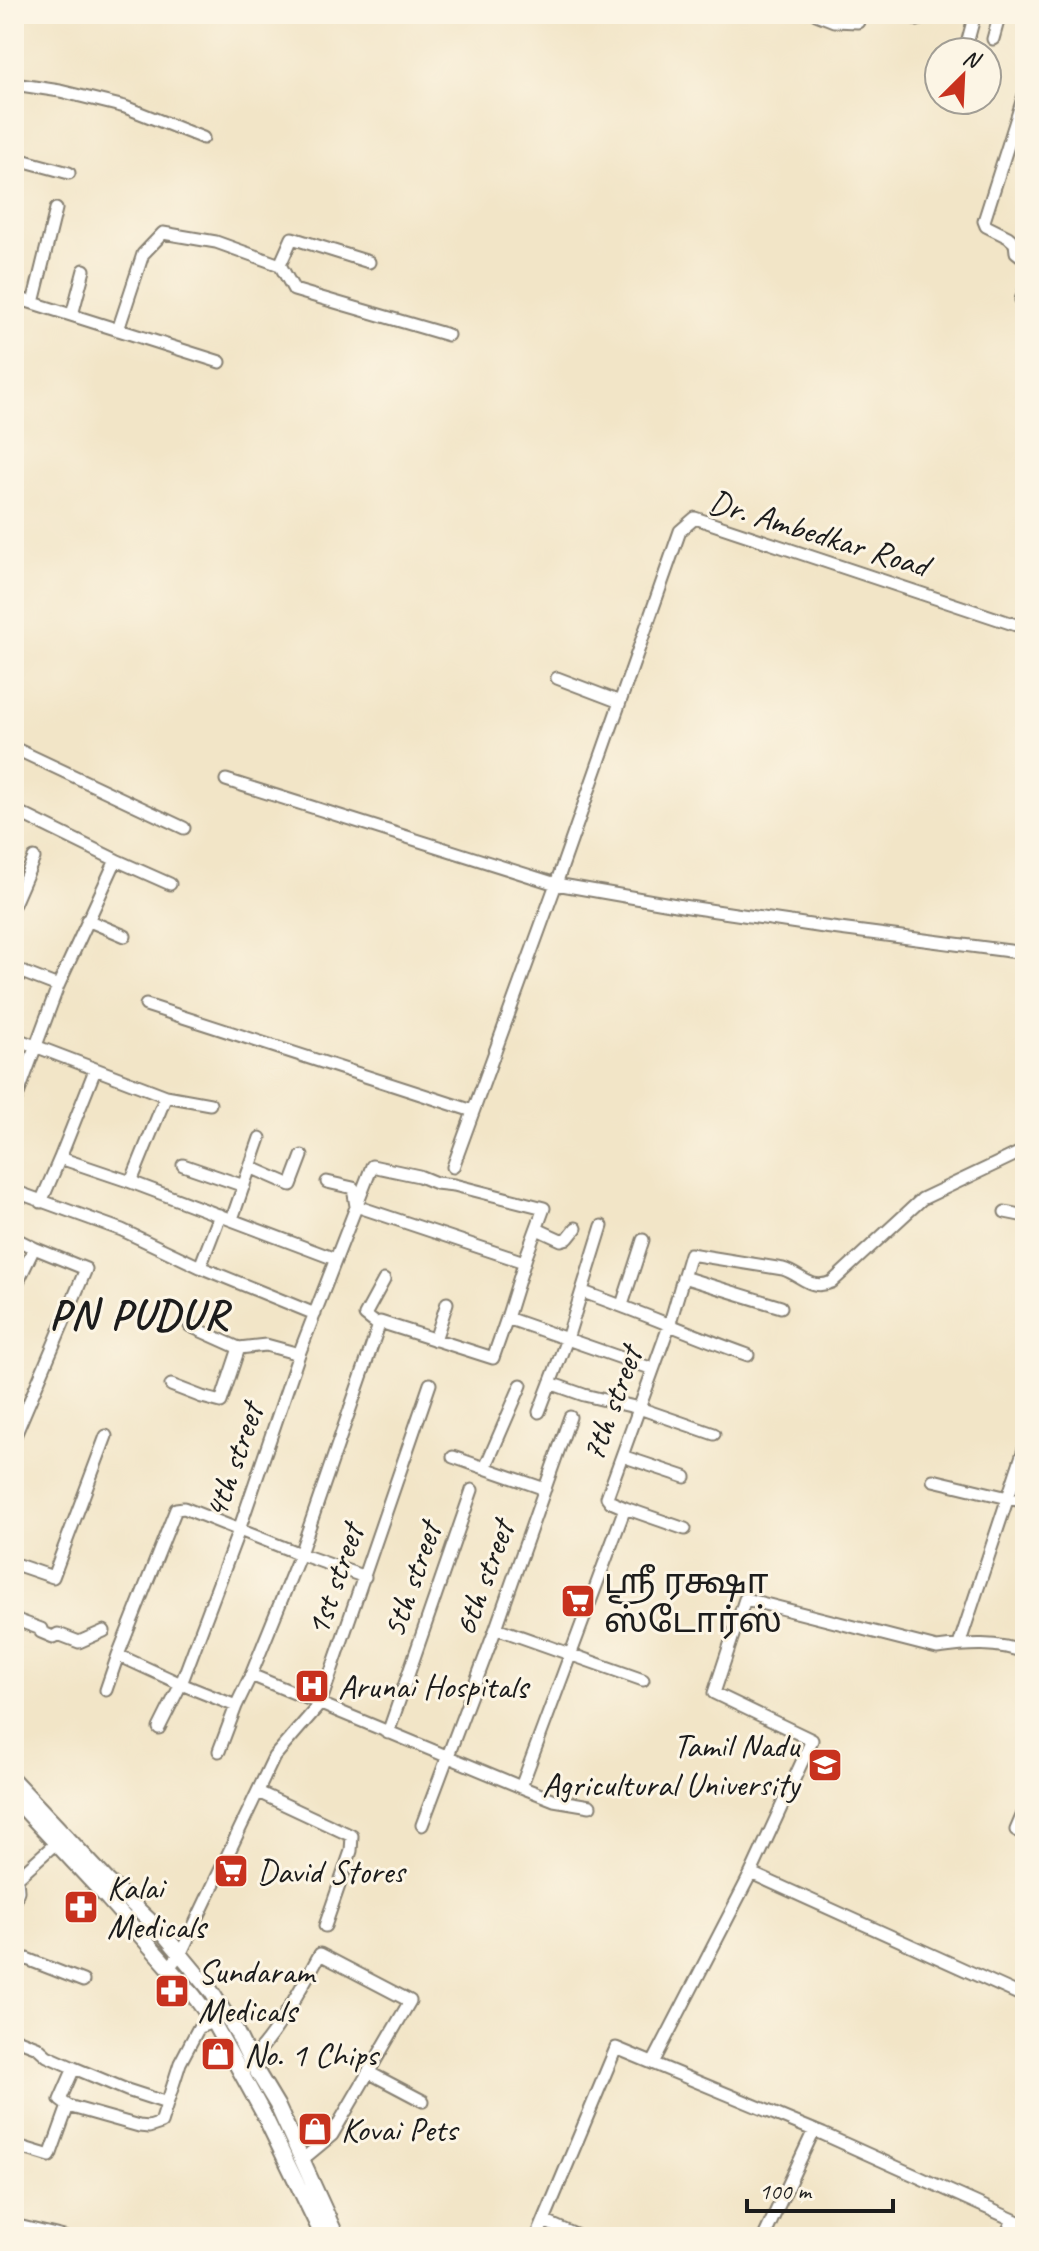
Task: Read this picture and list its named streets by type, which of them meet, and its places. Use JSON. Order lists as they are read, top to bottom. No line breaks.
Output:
{"streets":{"street":["Dr. Ambedkar Road","7th street","4th street","6th street","1st street","5th street"]},"districts":["PN PUDUR"],"places":{"supermarket":["ஶ்ரீ ரக்ஷா ஸ்டோர்ஸ்","David Stores"],"hospital":["Arunai Hospitals"],"school or university":["Tamil Nadu Agricultural University"],"pharmacy":["Kalai Medicals","Sundaram Medicals"],"shop":["No. 1 Chips","Kovai Pets"]},"scale_bar":"100 m","north":"top right"}
